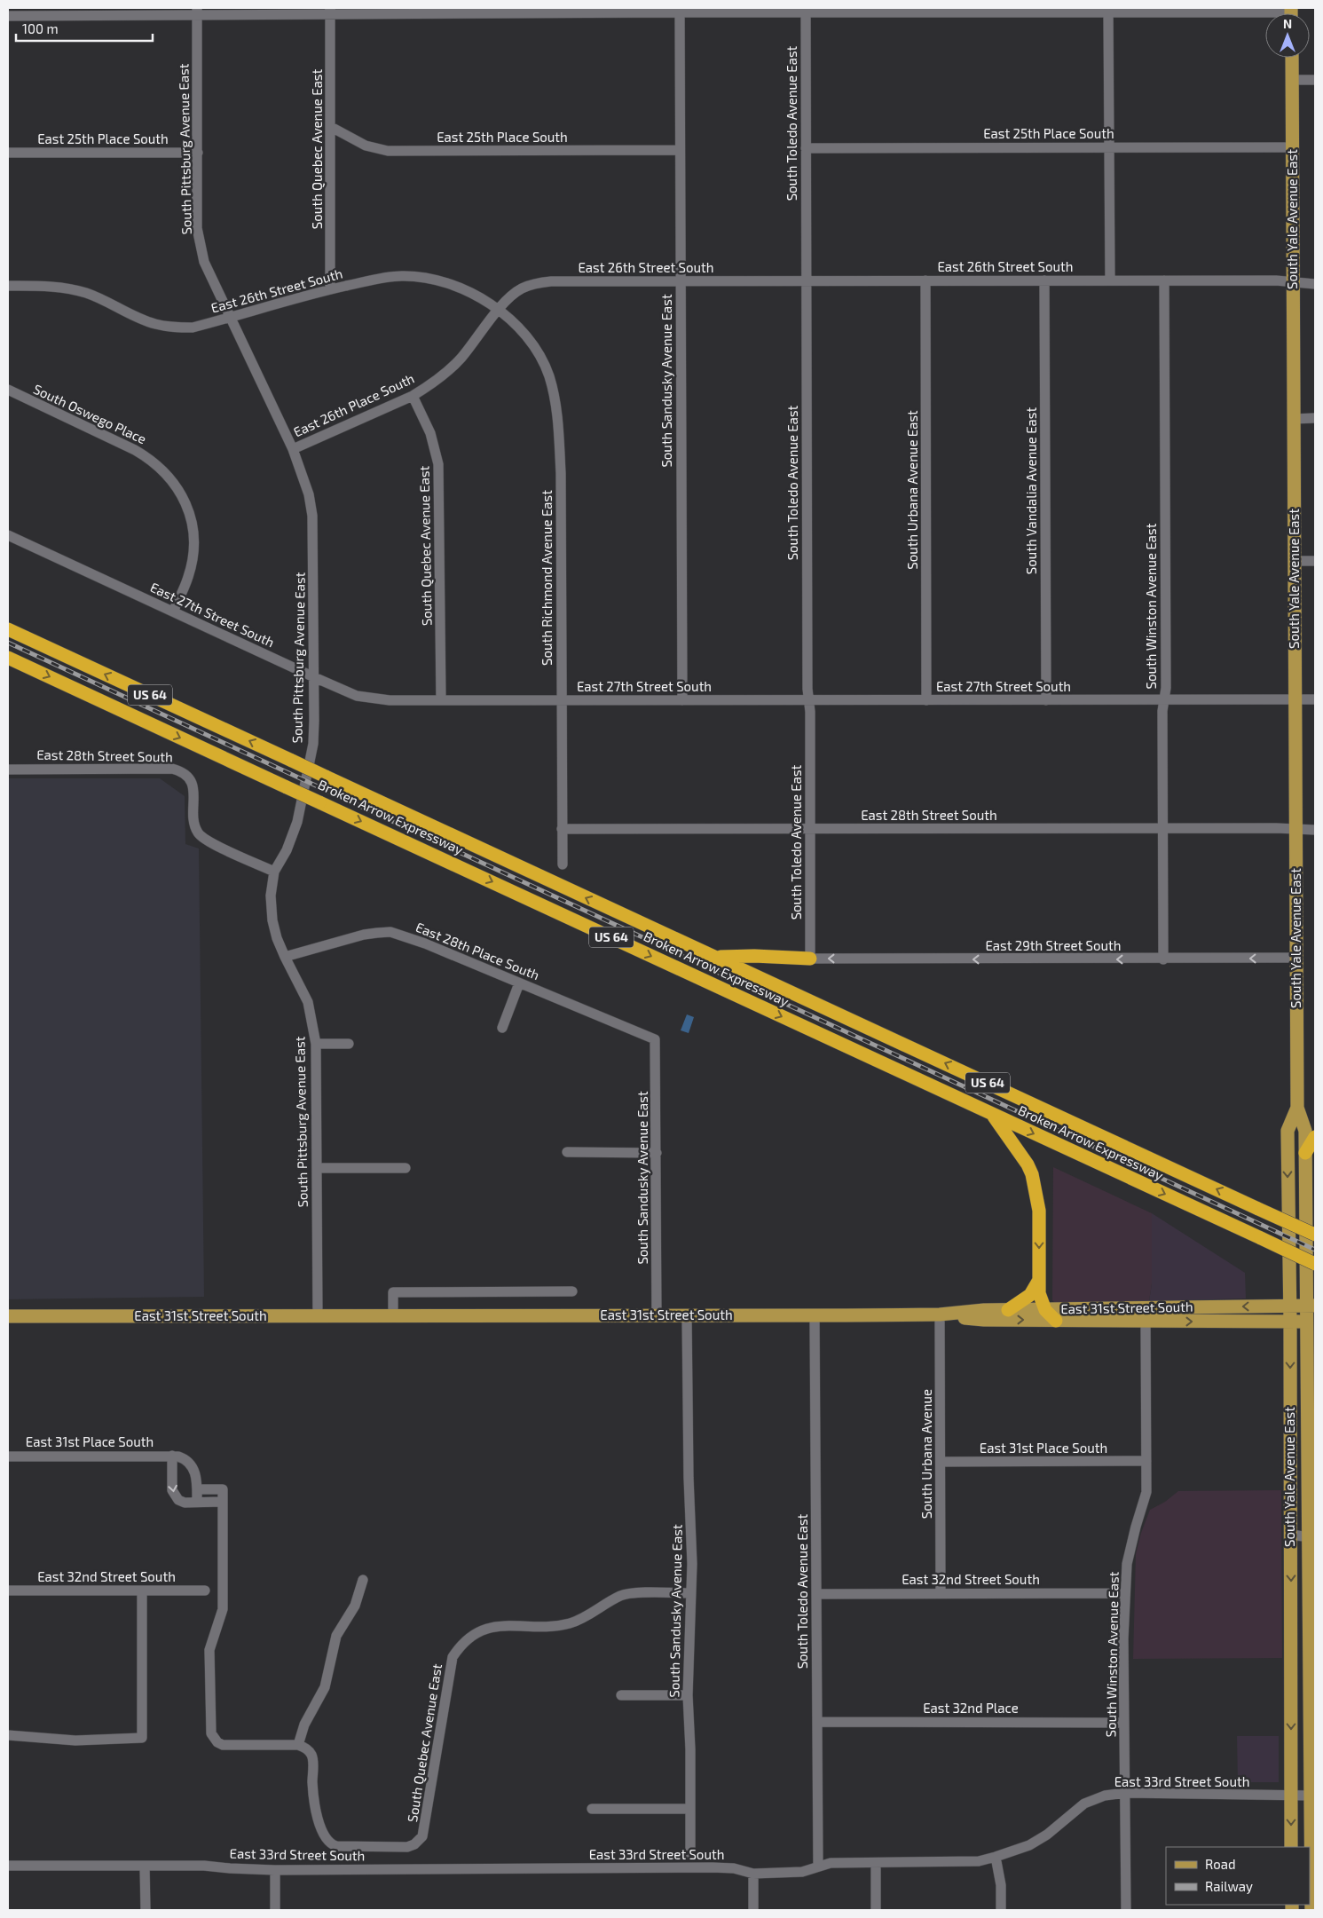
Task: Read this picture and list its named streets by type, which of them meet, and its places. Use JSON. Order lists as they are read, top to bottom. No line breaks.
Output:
{"streets":{"highway":["US 64","Broken Arrow Expressway"],"main road":["South Yale Avenue East","East 31st Street South"],"street":["South Toledo Avenue East","East 25th Place South","South Pittsburg Avenue East","South Quebec Avenue East","East 26th Street South","South Sandusky Avenue East","East 26th Place South","South Oswego Place","South Urbana Avenue East","South Vandalia Avenue East","South Richmond Avenue East","South Winston Avenue East","East 27th Street South","East 28th Street South","East 29th Street South","East 28th Place South","East 31st Place South","South Urbana Avenue","East 32nd Street South","East 32nd Place","East 33rd Street South"]},"crossings":[["South Toledo Avenue East","East 25th Place South"],["South Toledo Avenue East","East 26th Street South"],["South Toledo Avenue East","East 27th Street South"],["South Toledo Avenue East","East 28th Street South"],["South Toledo Avenue East","East 29th Street South"],["South Toledo Avenue East","East 31st Street South"],["South Toledo Avenue East","East 32nd Street South"],["South Toledo Avenue East","East 32nd Place"],["South Toledo Avenue East","East 33rd Street South"],["East 25th Place South","South Pittsburg Avenue East"],["East 25th Place South","South Quebec Avenue East"],["East 25th Place South","South Yale Avenue East"],["East 25th Place South","South Sandusky Avenue East"],["South Pittsburg Avenue East","East 26th Street South"],["South Pittsburg Avenue East","East 26th Place South"],["South Pittsburg Avenue East","East 27th Street South"],["South Pittsburg Avenue East","East 28th Street South"],["South Pittsburg Avenue East","East 28th Place South"],["South Pittsburg Avenue East","East 31st Street South"],["South Quebec Avenue East","East 26th Street South"],["South Quebec Avenue East","South Sandusky Avenue East"],["South Quebec Avenue East","East 26th Place South"],["South Quebec Avenue East","East 27th Street South"],["South Yale Avenue East","East 26th Street South"],["South Yale Avenue East","East 27th Street South"],["South Yale Avenue East","East 28th Street South"],["South Yale Avenue East","East 29th Street South"],["South Yale Avenue East","East 31st Street South"],["South Yale Avenue East","East 33rd Street South"],["East 26th Street South","South Sandusky Avenue East"],["East 26th Street South","East 26th Place South"],["East 26th Street South","South Urbana Avenue East"],["East 26th Street South","South Vandalia Avenue East"],["East 26th Street South","South Richmond Avenue East"],["East 26th Street South","South Winston Avenue East"],["South Sandusky Avenue East","East 27th Street South"],["South Sandusky Avenue East","East 28th Place South"],["South Sandusky Avenue East","East 31st Street South"],["East 26th Place South","South Richmond Avenue East"],["South Oswego Place","East 27th Street South"],["South Urbana Avenue East","East 27th Street South"],["South Vandalia Avenue East","East 27th Street South"],["South Richmond Avenue East","East 27th Street South"],["South Richmond Avenue East","East 28th Street South"],["South Winston Avenue East","East 27th Street South"],["South Winston Avenue East","East 28th Street South"],["South Winston Avenue East","East 29th Street South"],["South Winston Avenue East","East 31st Street South"],["South Winston Avenue East","East 31st Place South"],["South Winston Avenue East","East 32nd Street South"],["South Winston Avenue East","East 32nd Place"],["South Winston Avenue East","East 33rd Street South"],["East 31st Street South","South Urbana Avenue"],["East 31st Place South","South Urbana Avenue"],["South Urbana Avenue","East 32nd Street South"]],"one_way":["East 29th Street South"],"legend":["Road","Railway"],"scale_bar":"100 m","north":"top"}
